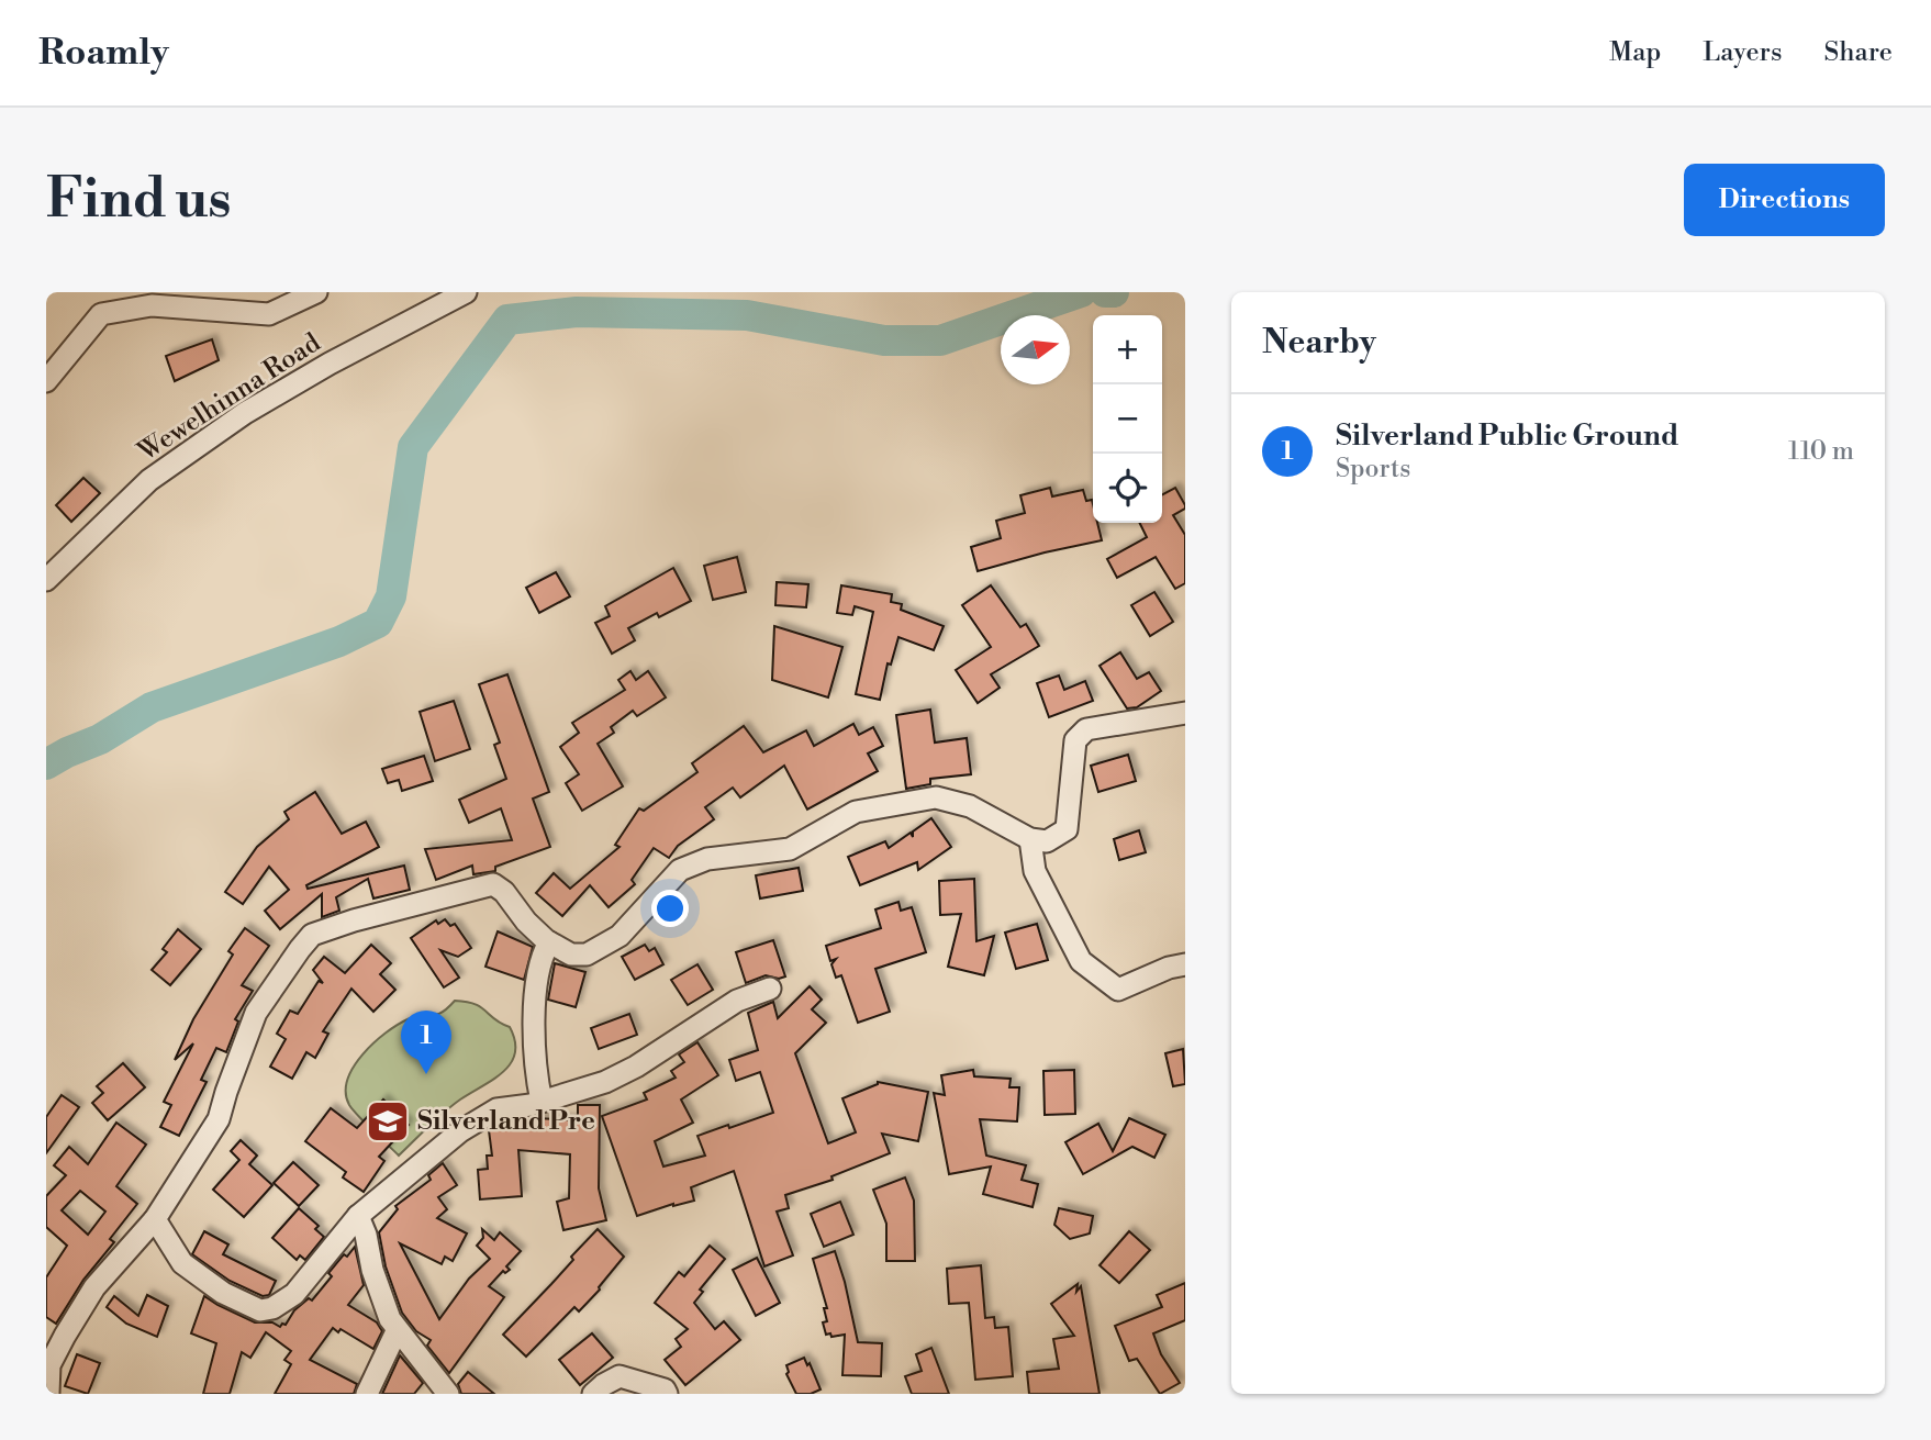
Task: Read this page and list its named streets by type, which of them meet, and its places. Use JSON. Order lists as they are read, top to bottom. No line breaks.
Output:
{"streets":{"street":["Wewelhinna Road"]},"places":{"school or university":["Silverland Pre"]},"north":"right","page":{"header":"Roamly","nav":["Map","Layers","Share"],"buttons":"Directions","title":"Find us","heading":"Nearby","map_buttons":["+","−"],"list":[{"mark":"1","name":"Silverland Public Ground","note":"Sports","value":"110 m"}],"pins":"1"}}
